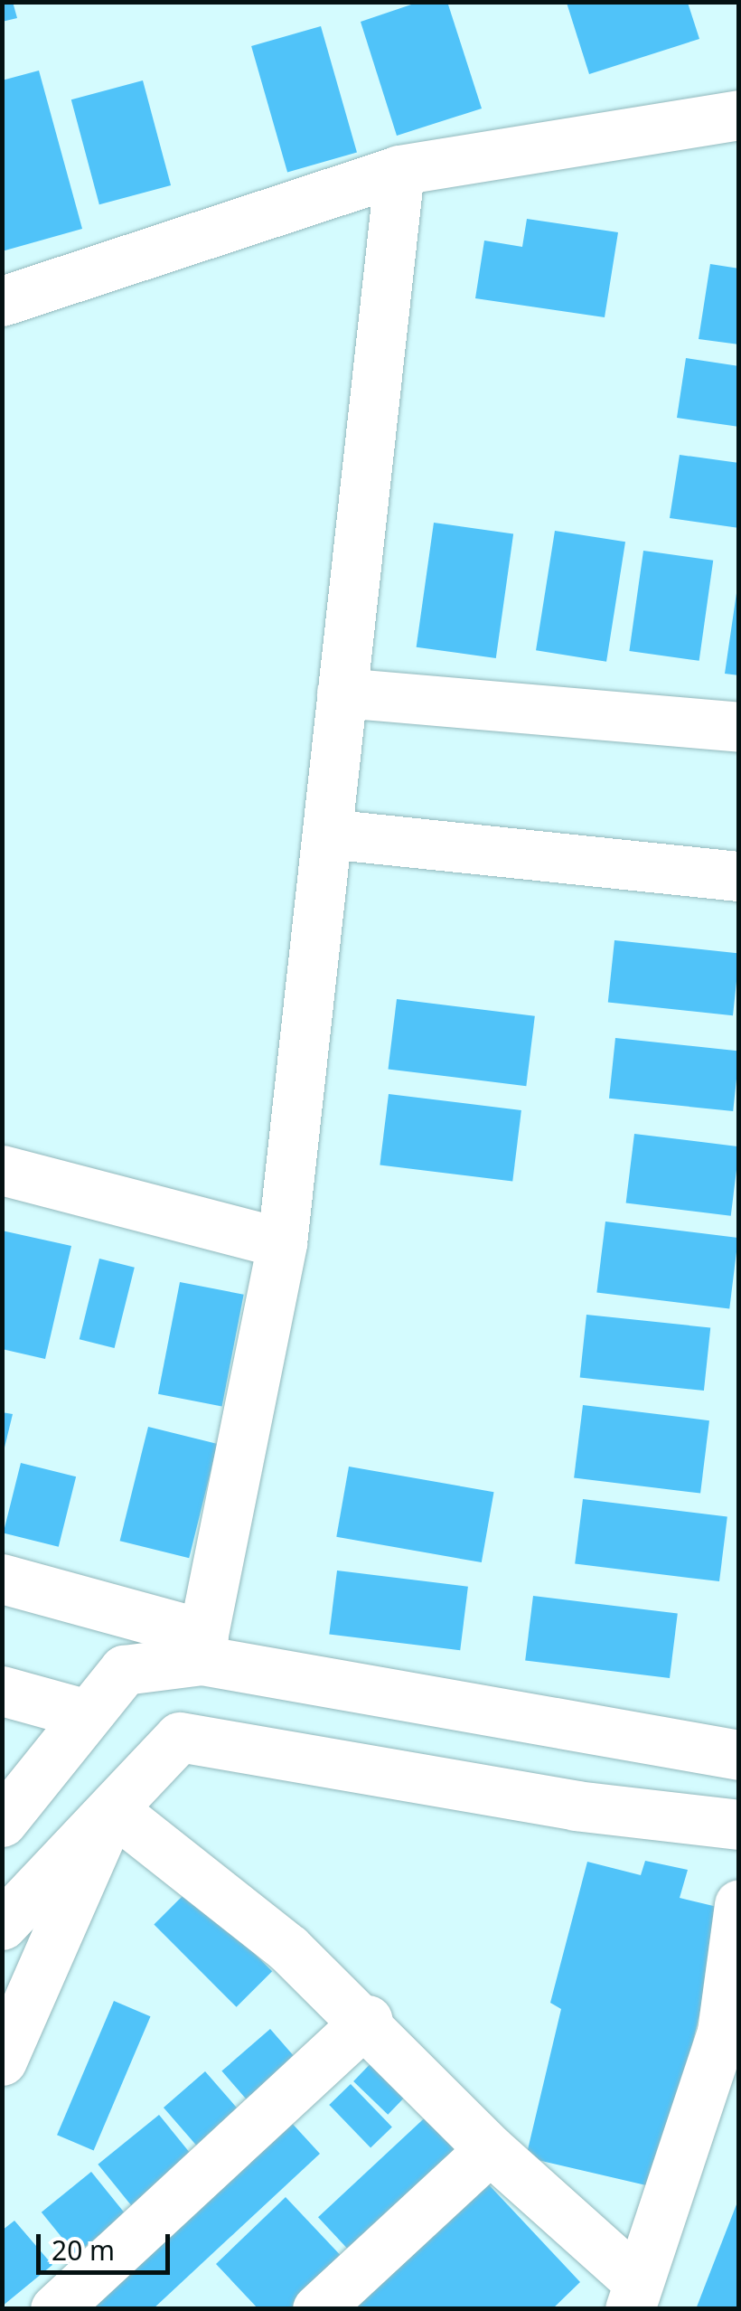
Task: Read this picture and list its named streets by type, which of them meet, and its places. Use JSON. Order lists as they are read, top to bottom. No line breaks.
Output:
{"scale_bar":"20 m"}
